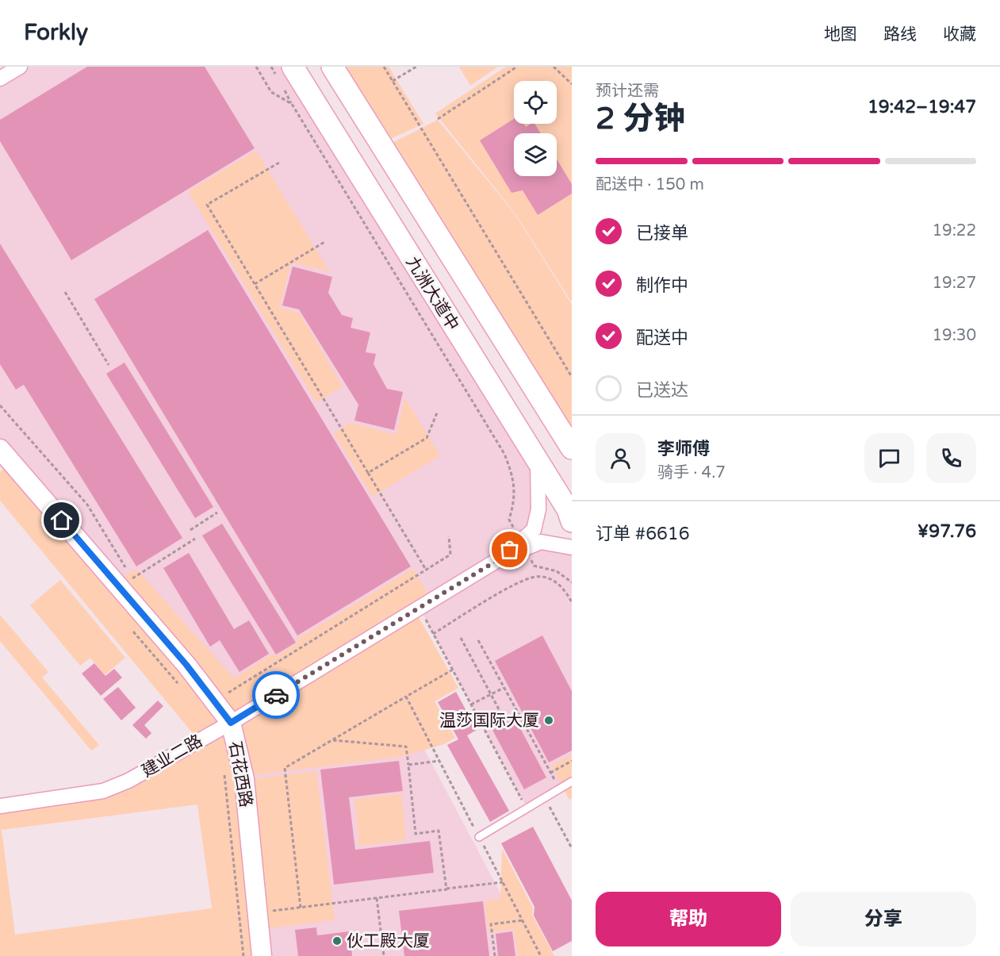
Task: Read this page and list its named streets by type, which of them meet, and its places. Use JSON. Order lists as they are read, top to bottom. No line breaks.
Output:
{"streets":{"main road":["九洲大道中","石花西路"],"street":["建业二路"]},"crossings":[["九洲大道中","建业二路"],["建业二路","石花西路"]],"places":["温莎国际大厦","伙工殿大厦"],"page":{"header":"Forkly","nav":["地图","路线","收藏"],"heading":["2 分钟","预计还需","19:42–19:47"],"panel":["李师傅","骑手 · 4.7","订单 #6616","¥97.76"],"bar":"配送中 · 150 m","list":[["已接单","19:22"],["制作中","19:27"],["配送中","19:30"],"已送达"],"buttons":["帮助","分享"]}}
